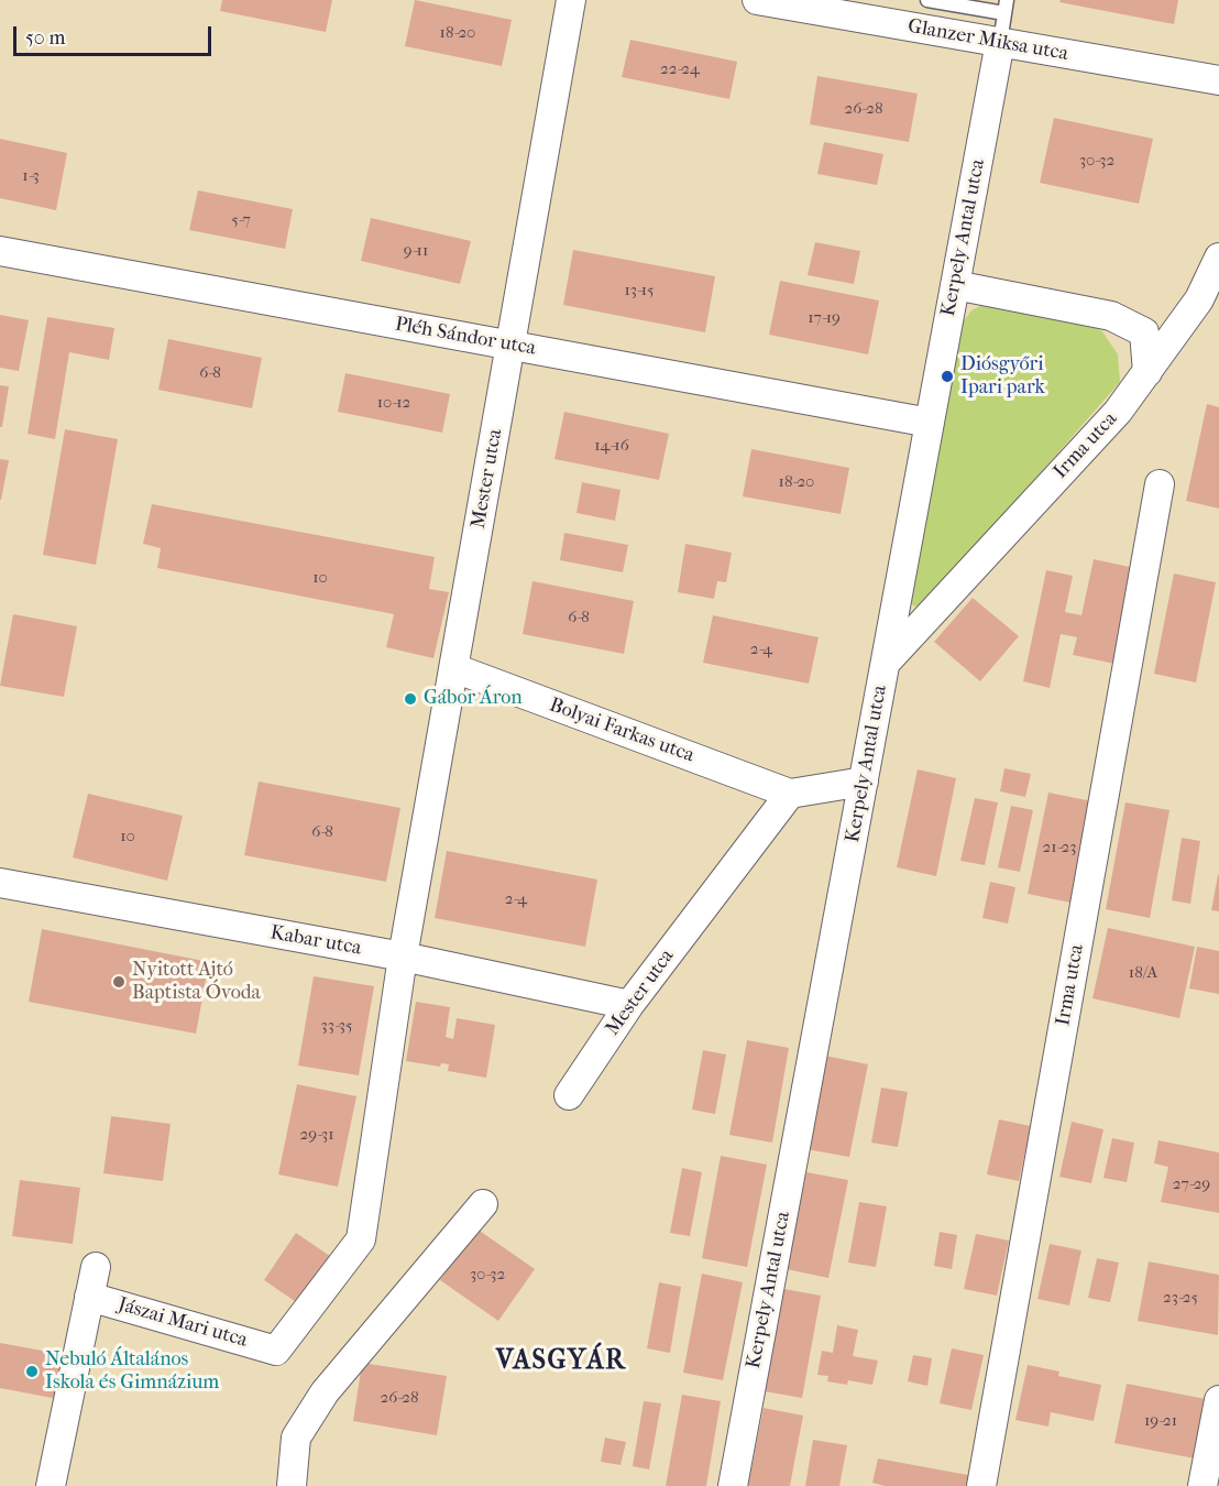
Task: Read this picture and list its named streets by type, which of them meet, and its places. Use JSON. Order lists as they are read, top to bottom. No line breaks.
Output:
{"streets":{"street":["Glanzer Miksa utca","Kerpely Antal utca","Pléh Sándor utca","Irma utca","Mester utca","Bolyai Farkas utca","Kabar utca","Jászai Mari utca"]},"crossings":[["Glanzer Miksa utca","Kerpely Antal utca"],["Kerpely Antal utca","Pléh Sándor utca"],["Kerpely Antal utca","Irma utca"],["Pléh Sándor utca","Mester utca"],["Mester utca","Bolyai Farkas utca"],["Mester utca","Kabar utca"],["Mester utca","Jászai Mari utca"]],"districts":["VASGYÁR"],"places":["Diósgyőri Ipari park","Gábor Áron","Nyitott Ajtó Baptista Óvoda","Nebuló Általános Iskola és Gimnázium"],"house_numbers":["18-20","22-24","26-28","30-32","1-3","5-7","9-11","13-15","17-19","6-8","10-12","14-16","18-20","10","6-8","2-4","6-8","10","21-23","2-4","18/A","33-35","29-31","27-29","30-32","23-25","26-28","19-21"],"scale_bar":"50 m"}
